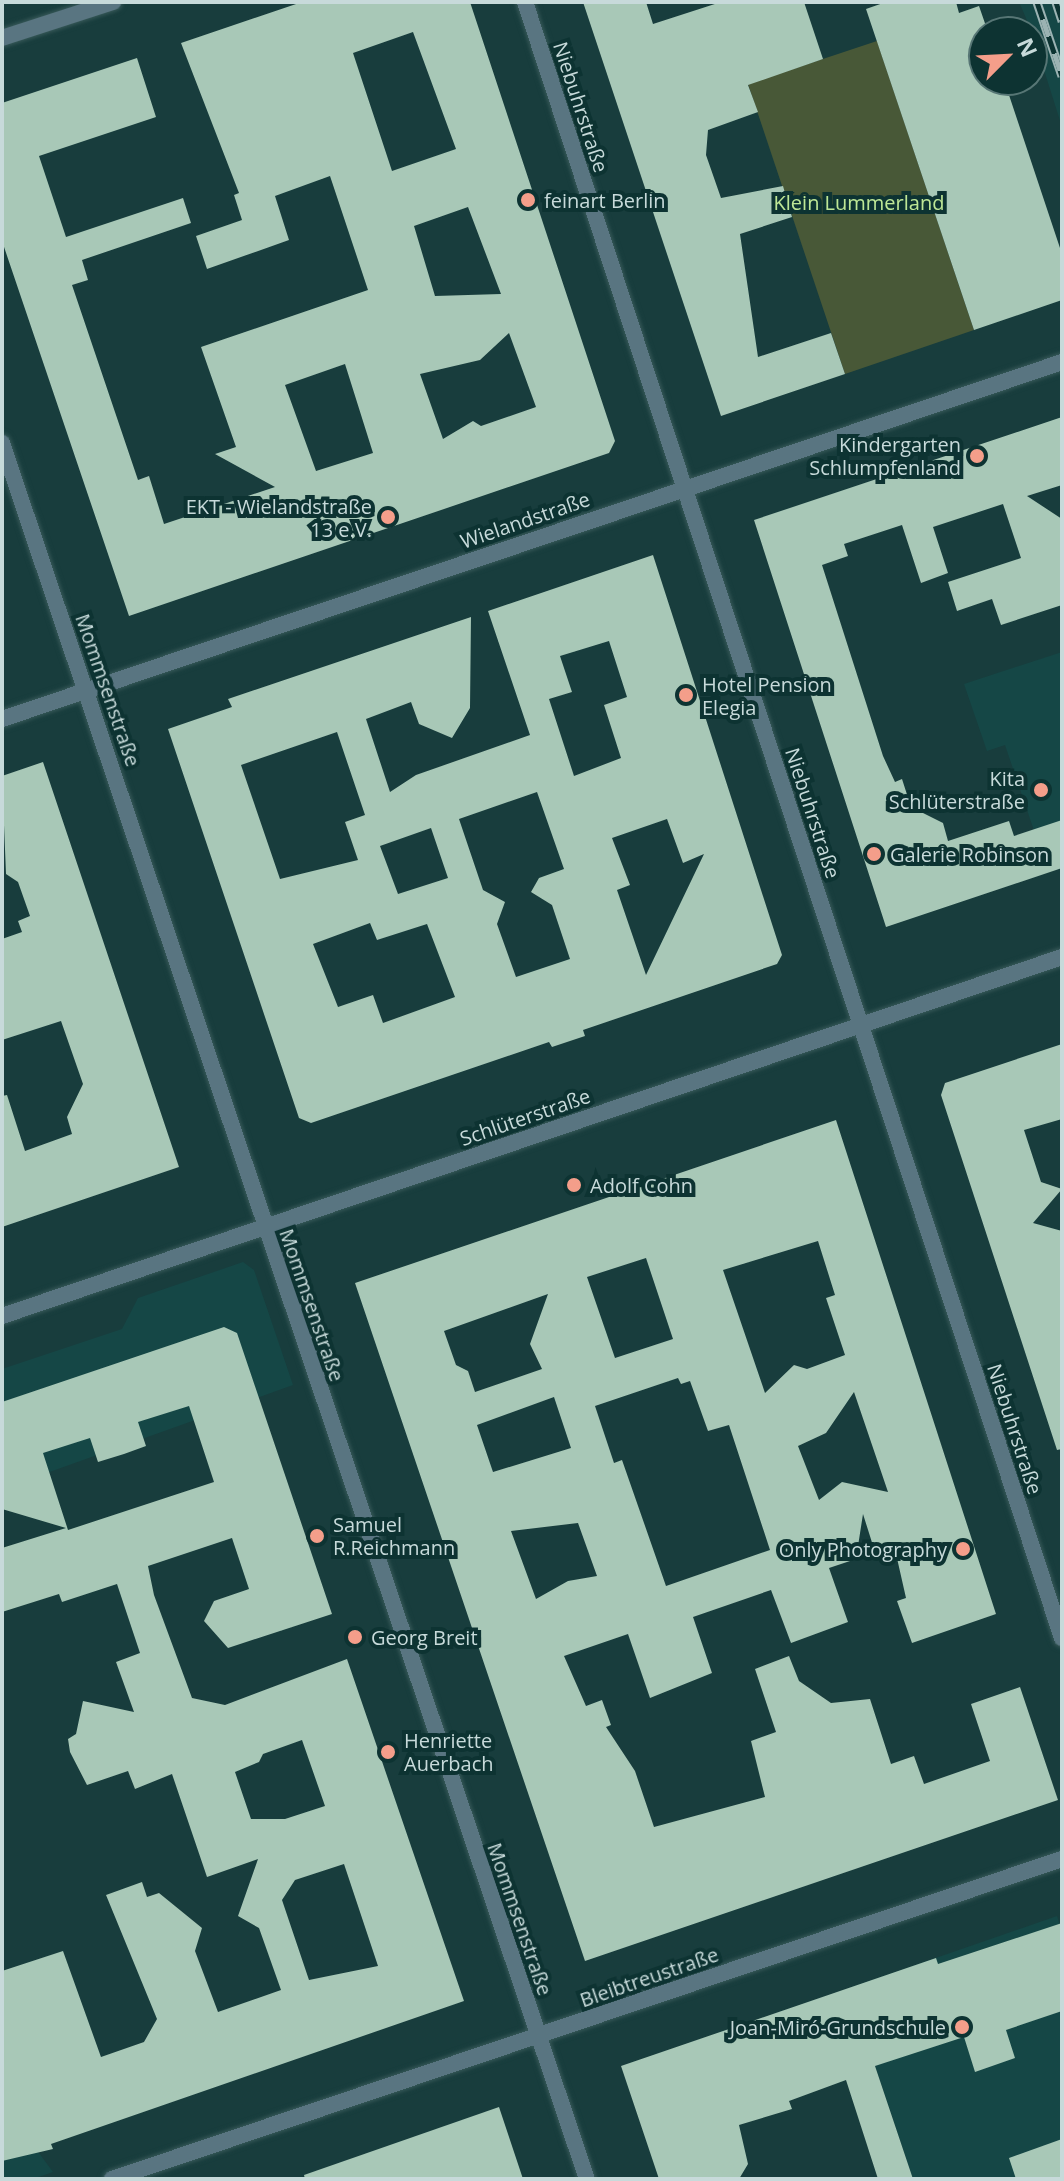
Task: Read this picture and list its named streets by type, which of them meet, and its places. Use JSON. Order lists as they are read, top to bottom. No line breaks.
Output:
{"streets":{"street":["Niebuhrstraße","Wielandstraße","Mommsenstraße","Schlüterstraße","Bleibtreustraße"]},"crossings":[["Niebuhrstraße","Wielandstraße"],["Niebuhrstraße","Schlüterstraße"],["Wielandstraße","Mommsenstraße"],["Mommsenstraße","Schlüterstraße"],["Mommsenstraße","Bleibtreustraße"]],"parks":["Klein Lummerland"],"places":["feinart Berlin","Kindergarten Schlumpfenland","EKT - Wielandstraße 13 e.V.","Hotel Pension Elegia","Kita Schlüterstraße","Galerie Robinson","Adolf Cohn","Samuel R.Reichmann","Only Photography","Georg Breit","Henriette Auerbach","Joan-Miró-Grundschule"],"north":"top right"}
